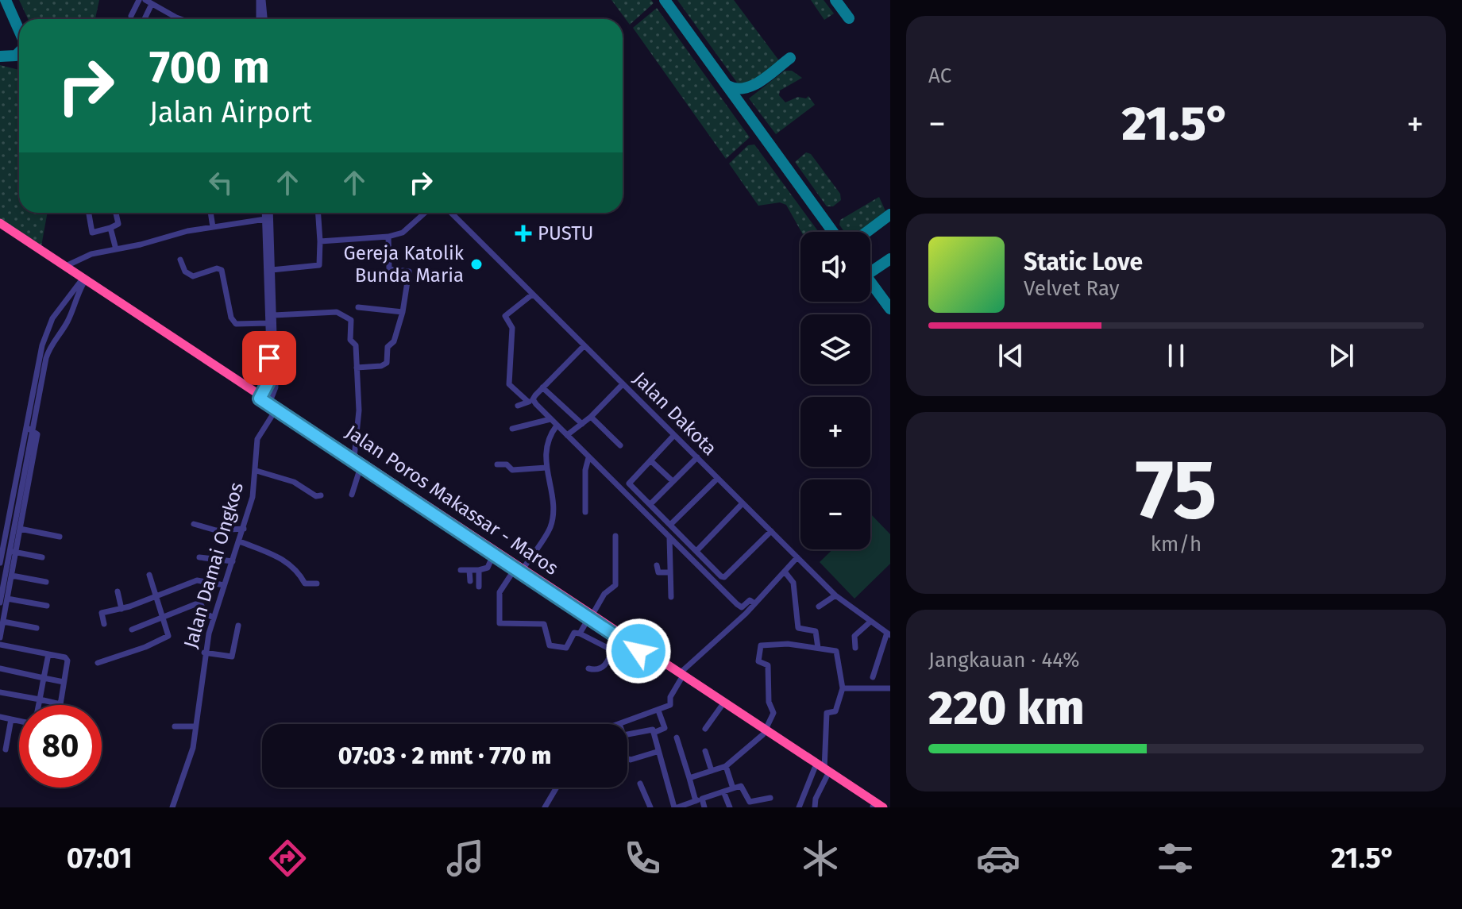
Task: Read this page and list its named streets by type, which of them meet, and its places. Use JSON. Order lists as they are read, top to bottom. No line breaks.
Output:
{"streets":{"highway":["Jalan Poros Makassar - Maros"],"street":["Jalan Dakota","Jalan Damai Ongkos"]},"crossings":[["Jalan Poros Makassar - Maros","Jalan Damai Ongkos"]],"places":{"health":["PUSTU"],"other":["Gereja Katolik Bunda Maria"]},"page":{"tile":["AC",["75","km/h"],["Jangkauan · 44%","220 km"]],"turn":["700 m","Jalan Airport"],"heat":["−","21.5°","+"],"map_buttons":["+","−"],"song":["Static Love","Velvet Ray"],"limit":"80","trip":"07:03 · 2 mnt · 770 m","tabs":["07:01","21.5°"]}}
